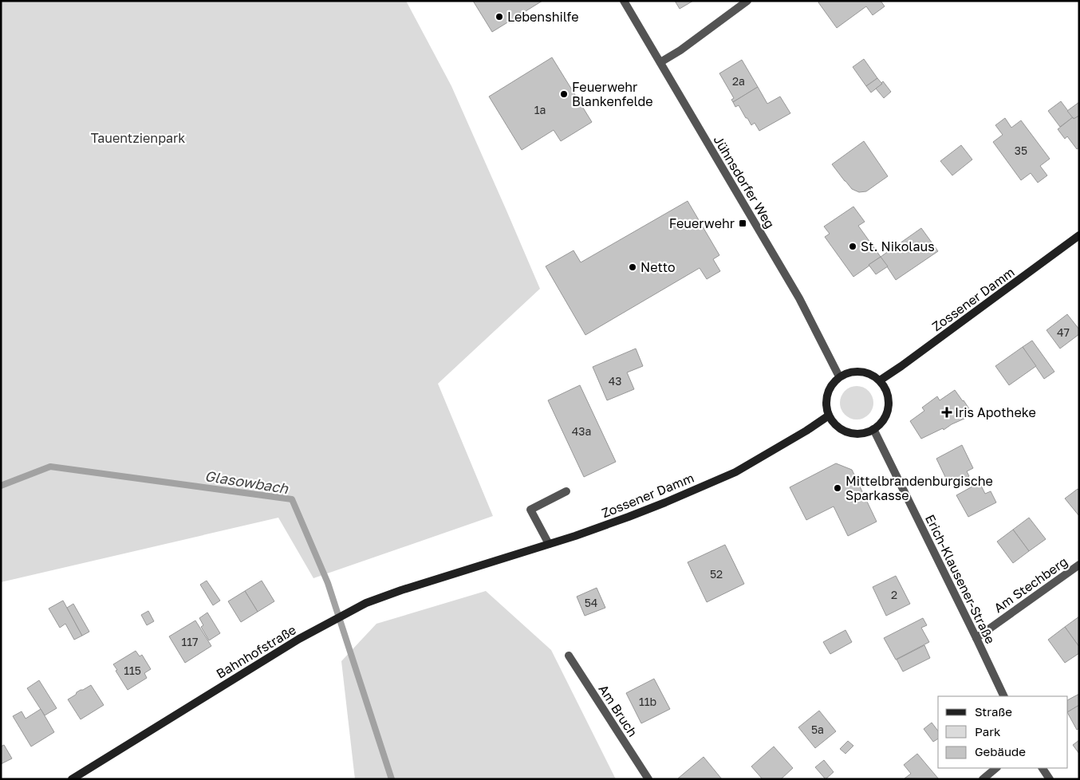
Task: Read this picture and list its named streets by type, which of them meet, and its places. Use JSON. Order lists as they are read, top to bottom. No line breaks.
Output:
{"streets":{"main road":["Zossener Damm","Bahnhofstraße"],"street":["Jühnsdorfer Weg","Erich-Klausener-Straße","Am Stechberg","Am Bruch"]},"crossings":[["Jühnsdorfer Weg","Zossener Damm"],["Jühnsdorfer Weg","Erich-Klausener-Straße"],["Zossener Damm","Erich-Klausener-Straße"],["Zossener Damm","Bahnhofstraße"],["Erich-Klausener-Straße","Am Stechberg"]],"water":["Glasowbach"],"parks":["Tauentzienpark"],"places":{"other":["Lebenshilfe","Feuerwehr Blankenfelde","St. Nikolaus","Netto","Mittelbrandenburgische Sparkasse"],"transit":["Feuerwehr"],"health":["Iris Apotheke"]},"house_numbers":["2a","1a","35","47","43","43a","52","2","54","117","115","11b","5a"],"legend":["Straße","Park","Gebäude"]}
